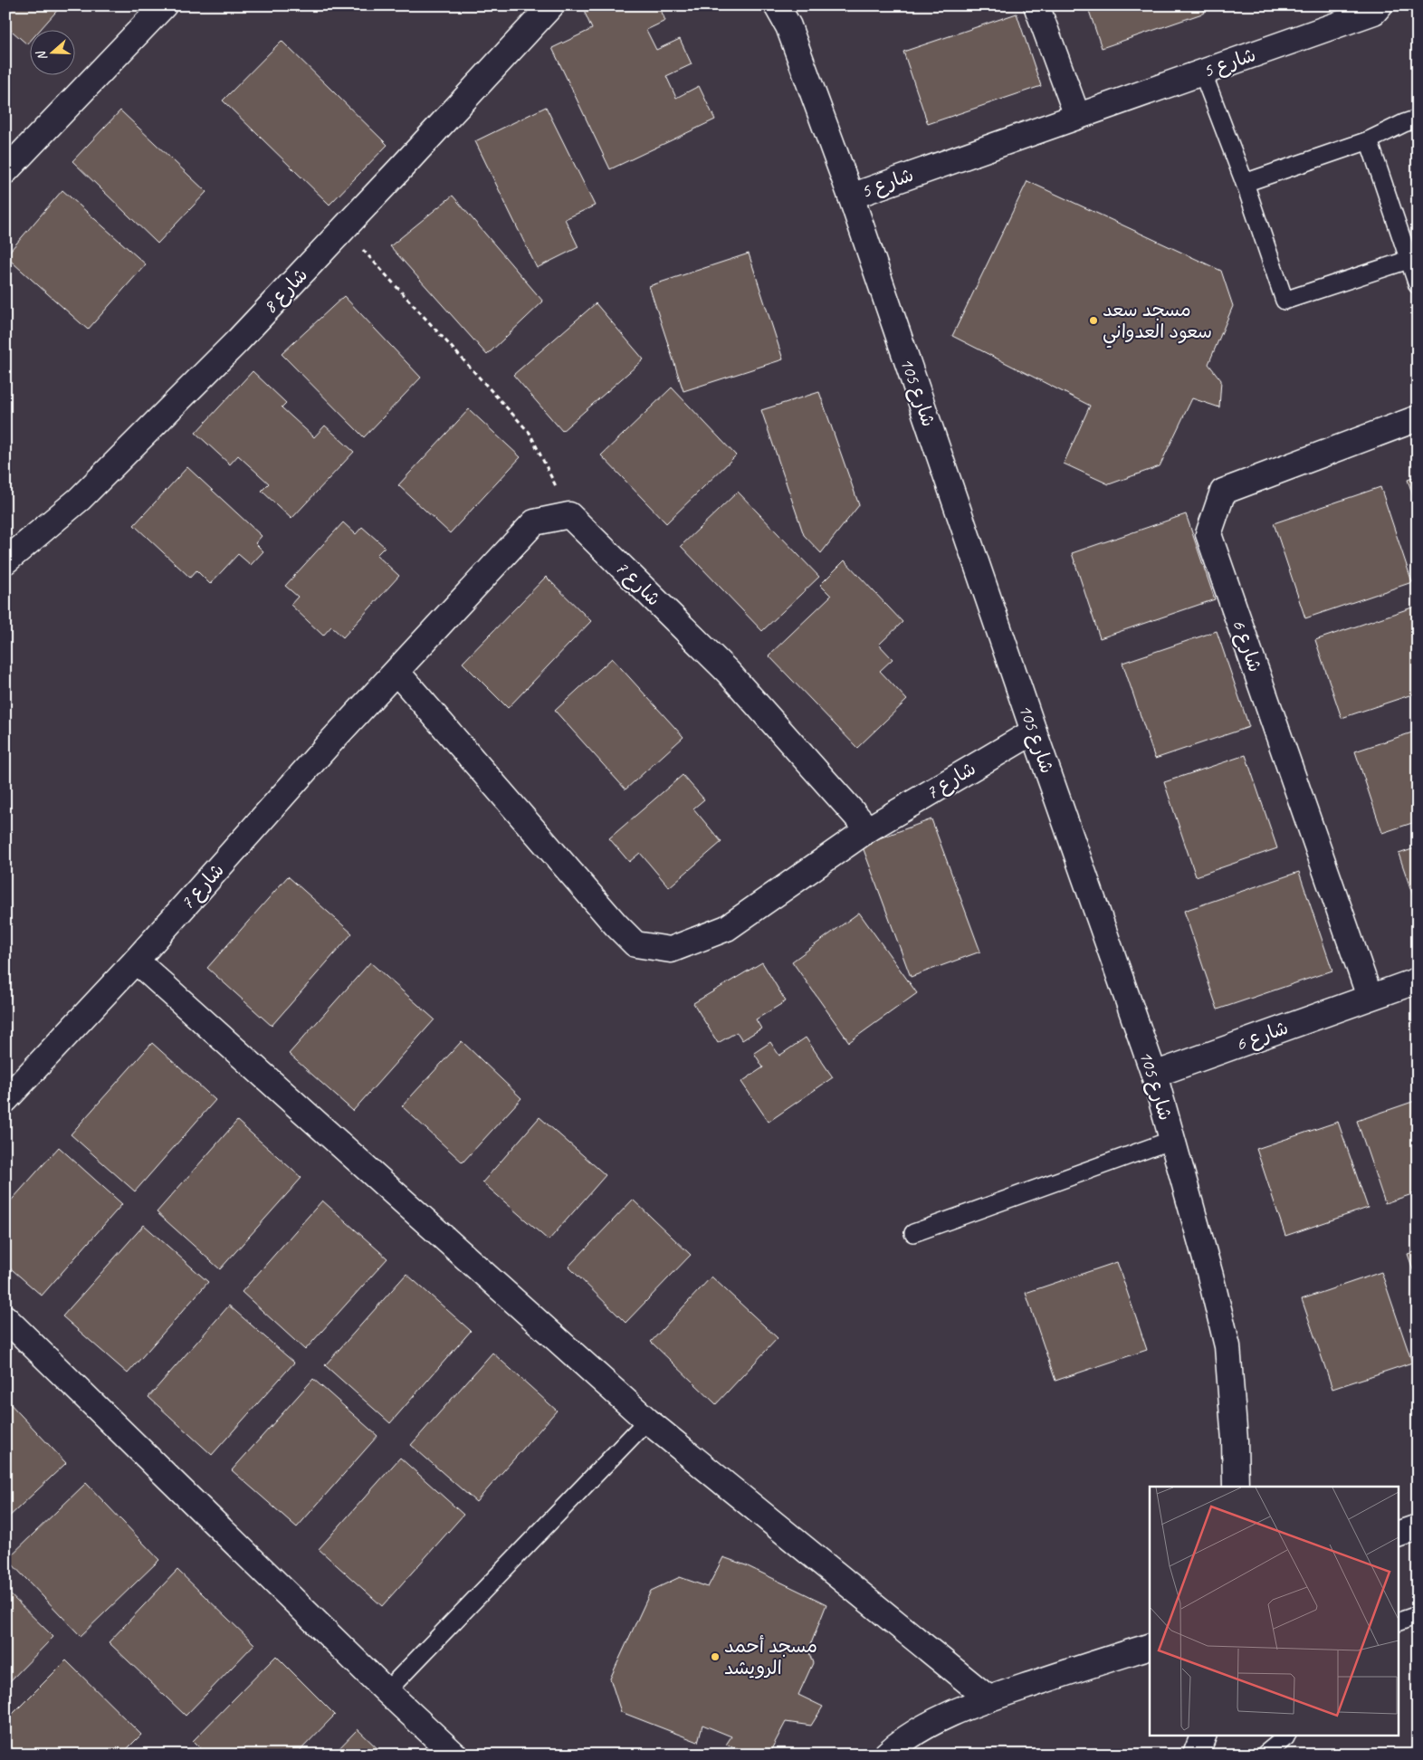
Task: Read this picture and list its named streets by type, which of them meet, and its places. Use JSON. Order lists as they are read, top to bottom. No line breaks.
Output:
{"streets":{"street":["شارع 5","شارع 8","شارع 105","شارع 7","شارع 6"]},"crossings":[["شارع 5","شارع 105"],["شارع 105","شارع 7"],["شارع 105","شارع 6"]],"places":["مسجد سعد سعود العدواني","مسجد أحمد الرويشد"],"north":"left"}
